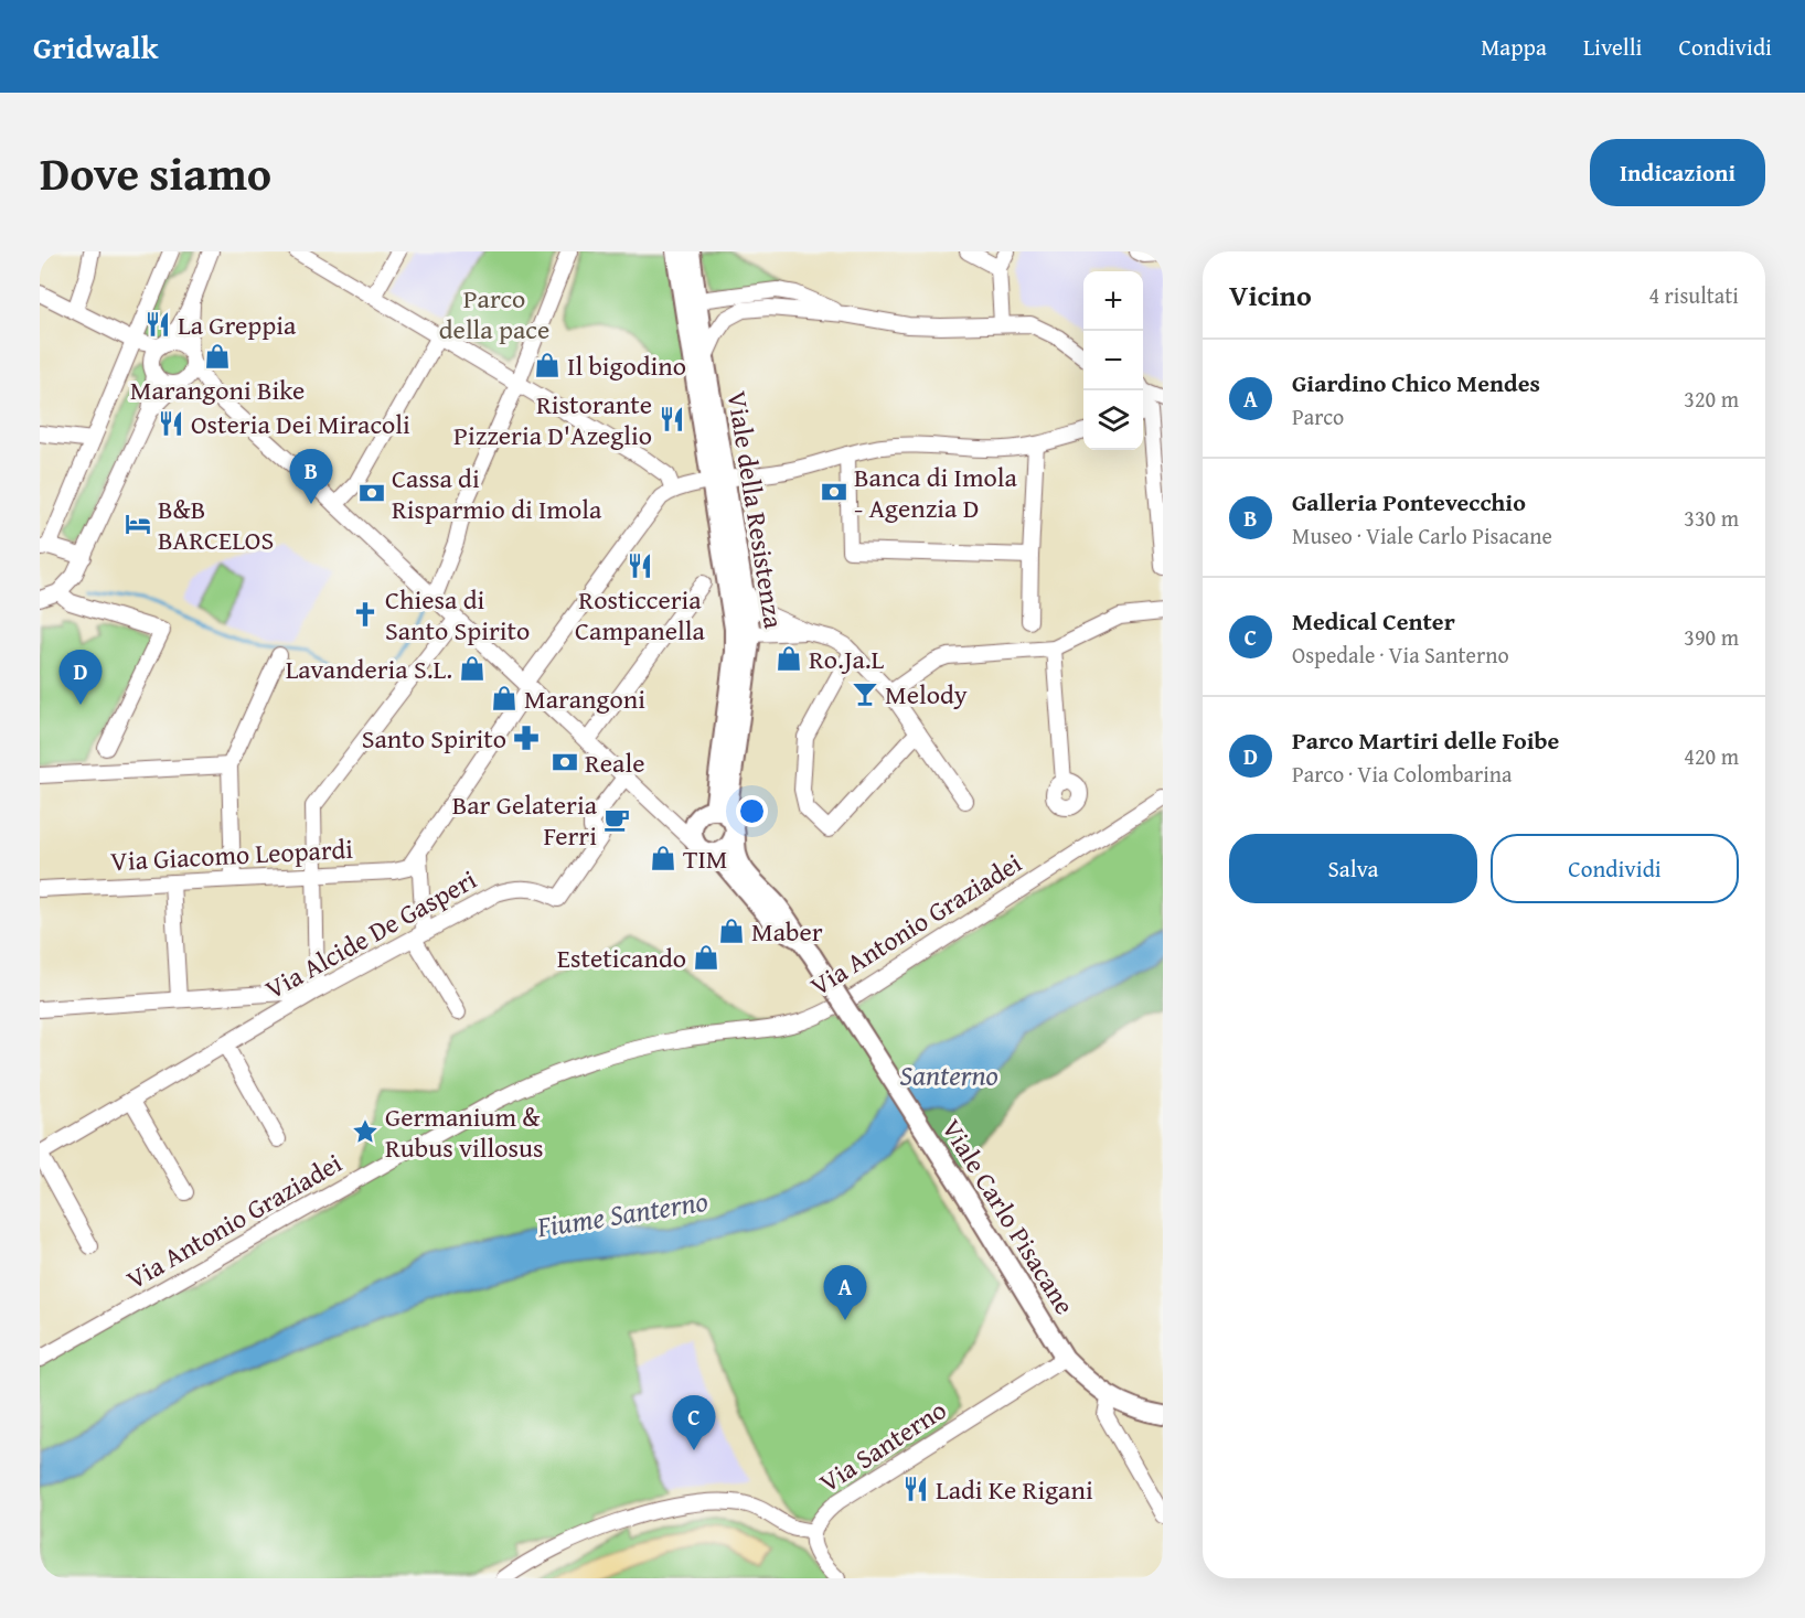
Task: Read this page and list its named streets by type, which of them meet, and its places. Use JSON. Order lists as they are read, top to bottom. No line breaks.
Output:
{"streets":{"main road":["Viale della Resistenza","Viale Carlo Pisacane"],"street":["Via Giacomo Leopardi","Via Antonio Graziadei","Via Alcide De Gasperi","Via Santerno"]},"crossings":[["Viale della Resistenza","Viale Carlo Pisacane"],["Via Giacomo Leopardi","Viale Carlo Pisacane"],["Via Alcide De Gasperi","Viale Carlo Pisacane"],["Viale Carlo Pisacane","Via Santerno"]],"water":["Santerno","Fiume Santerno"],"parks":["Parco della pace"],"places":{"restaurant":["La Greppia","Ristorante Pizzeria D'Azeglio","Osteria Dei Miracoli","Rosticceria Campanella","Ladi Ke Rigani"],"shop":["Marangoni Bike","Il bigodino","Ro.Ja.L","Lavanderia S.L.","Marangoni","TIM","Maber","Esteticando"],"bank":["Banca di Imola - Agenzia D","Cassa di Risparmio di Imola","Reale"],"hotel":["B&B BARCELOS"],"church":["Chiesa di Santo Spirito"],"bar":["Melody"],"pharmacy":["Santo Spirito"],"cafe":["Bar Gelateria Ferri"],"place":["Germanium & Rubus villosus"]},"page":{"header":"Gridwalk","nav":["Mappa","Livelli","Condividi"],"title":"Dove siamo","buttons":["Indicazioni",["Salva","Condividi"]],"heading":["Vicino","4 risultati"],"map_buttons":["+","−"],"list":[{"mark":"A","name":"Giardino Chico Mendes","note":"Parco","value":"320 m"},{"mark":"B","name":"Galleria Pontevecchio","note":"Museo · Viale Carlo Pisacane","value":"330 m"},{"mark":"C","name":"Medical Center","note":"Ospedale · Via Santerno","value":"390 m"},{"mark":"D","name":"Parco Martiri delle Foibe","note":"Parco · Via Colombarina","value":"420 m"}],"pins":["B","D","A","C"]}}
